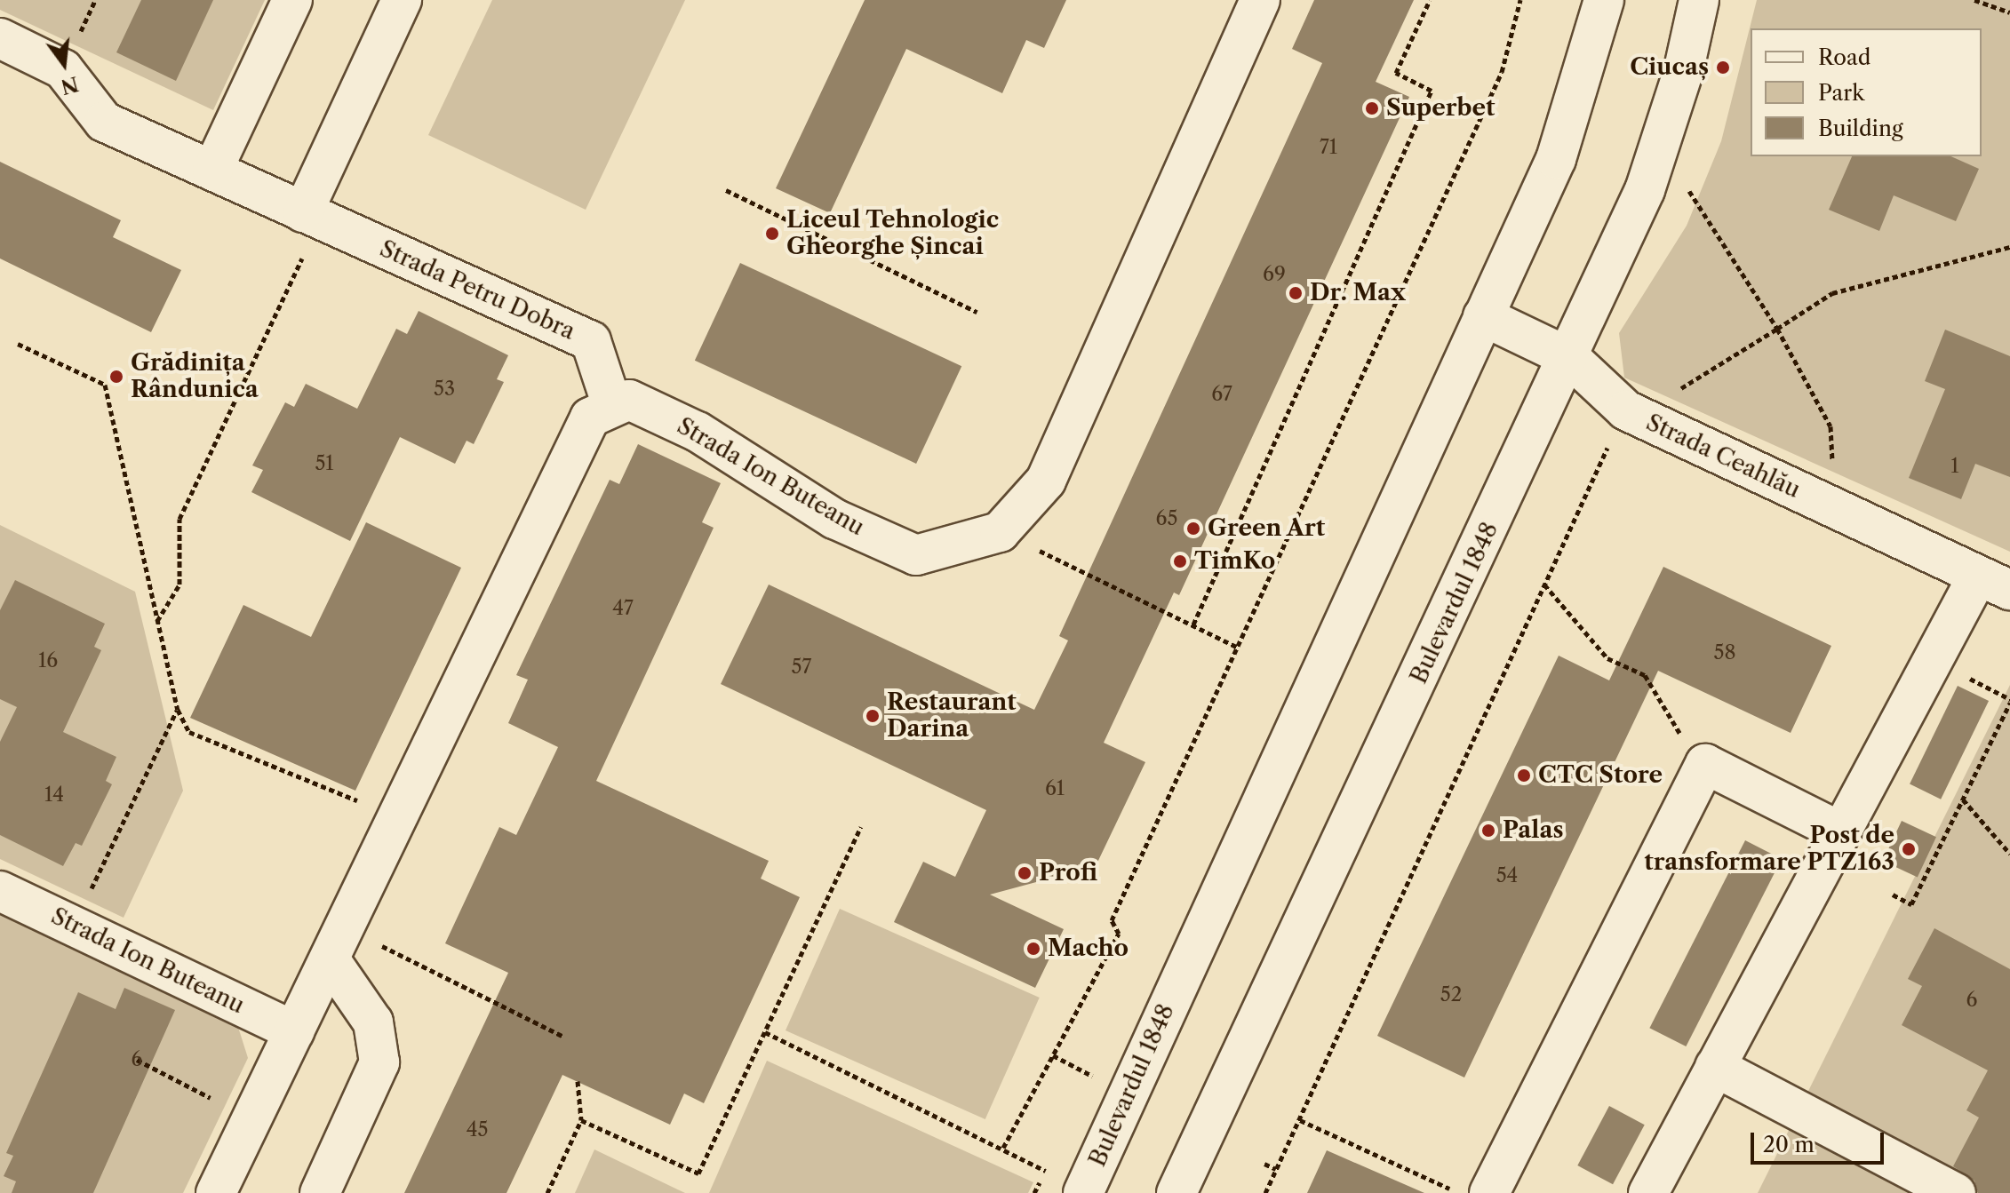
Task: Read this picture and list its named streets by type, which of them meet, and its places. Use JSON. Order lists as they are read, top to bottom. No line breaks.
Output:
{"streets":{"street":["Strada Petru Dobra","Strada Ceahlău","Strada Ion Buteanu","Bulevardul 1848"]},"crossings":[["Strada Petru Dobra","Strada Ion Buteanu"],["Strada Ceahlău","Bulevardul 1848"]],"places":["Ciucaș","Superbet","Liceul Tehnologic Gheorghe Șincai","Dr. Max","Grădinița Rândunica","Green Art","TimKo","Restaurant Darina","CTC Store","Palas","Post de transformare PTZ163","Profi","Macho"],"house_numbers":["71","69","53","67","51","1","65","47","58","16","57","61","14","54","52","6","6","45"],"legend":["Road","Park","Building"],"scale_bar":"20 m","north":"bottom"}
